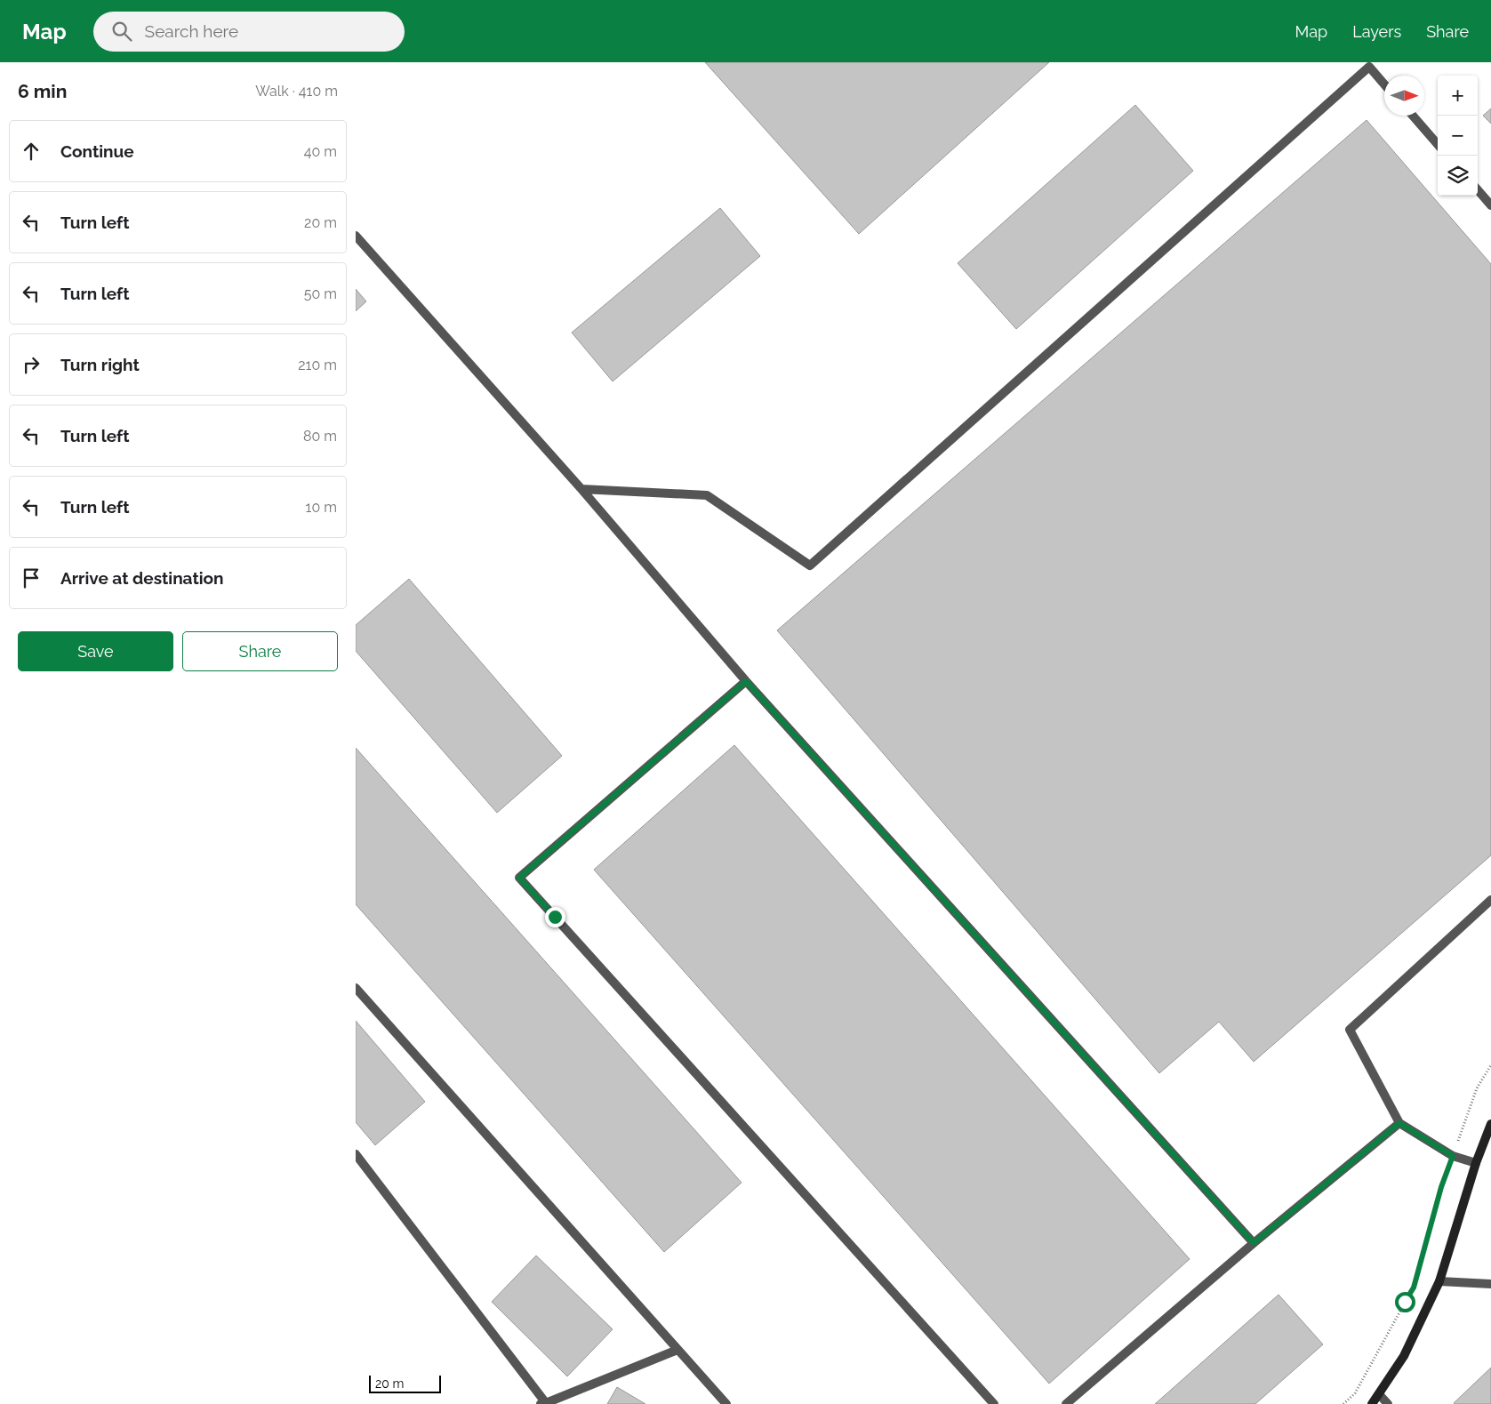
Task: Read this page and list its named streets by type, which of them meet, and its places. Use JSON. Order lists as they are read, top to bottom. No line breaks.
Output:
{"scale_bar":"20 m","north":"right","page":{"header":"Map","search":"Search here","nav":["Map","Layers","Share"],"heading":["6 min","Walk · 410 m"],"map_buttons":["+","−"],"list":[["Continue","40 m"],["Turn left","20 m"],["Turn left","50 m"],["Turn right","210 m"],["Turn left","80 m"],["Turn left","10 m"],"Arrive at destination"],"buttons":["Save","Share"],"scale":"20 m"}}
